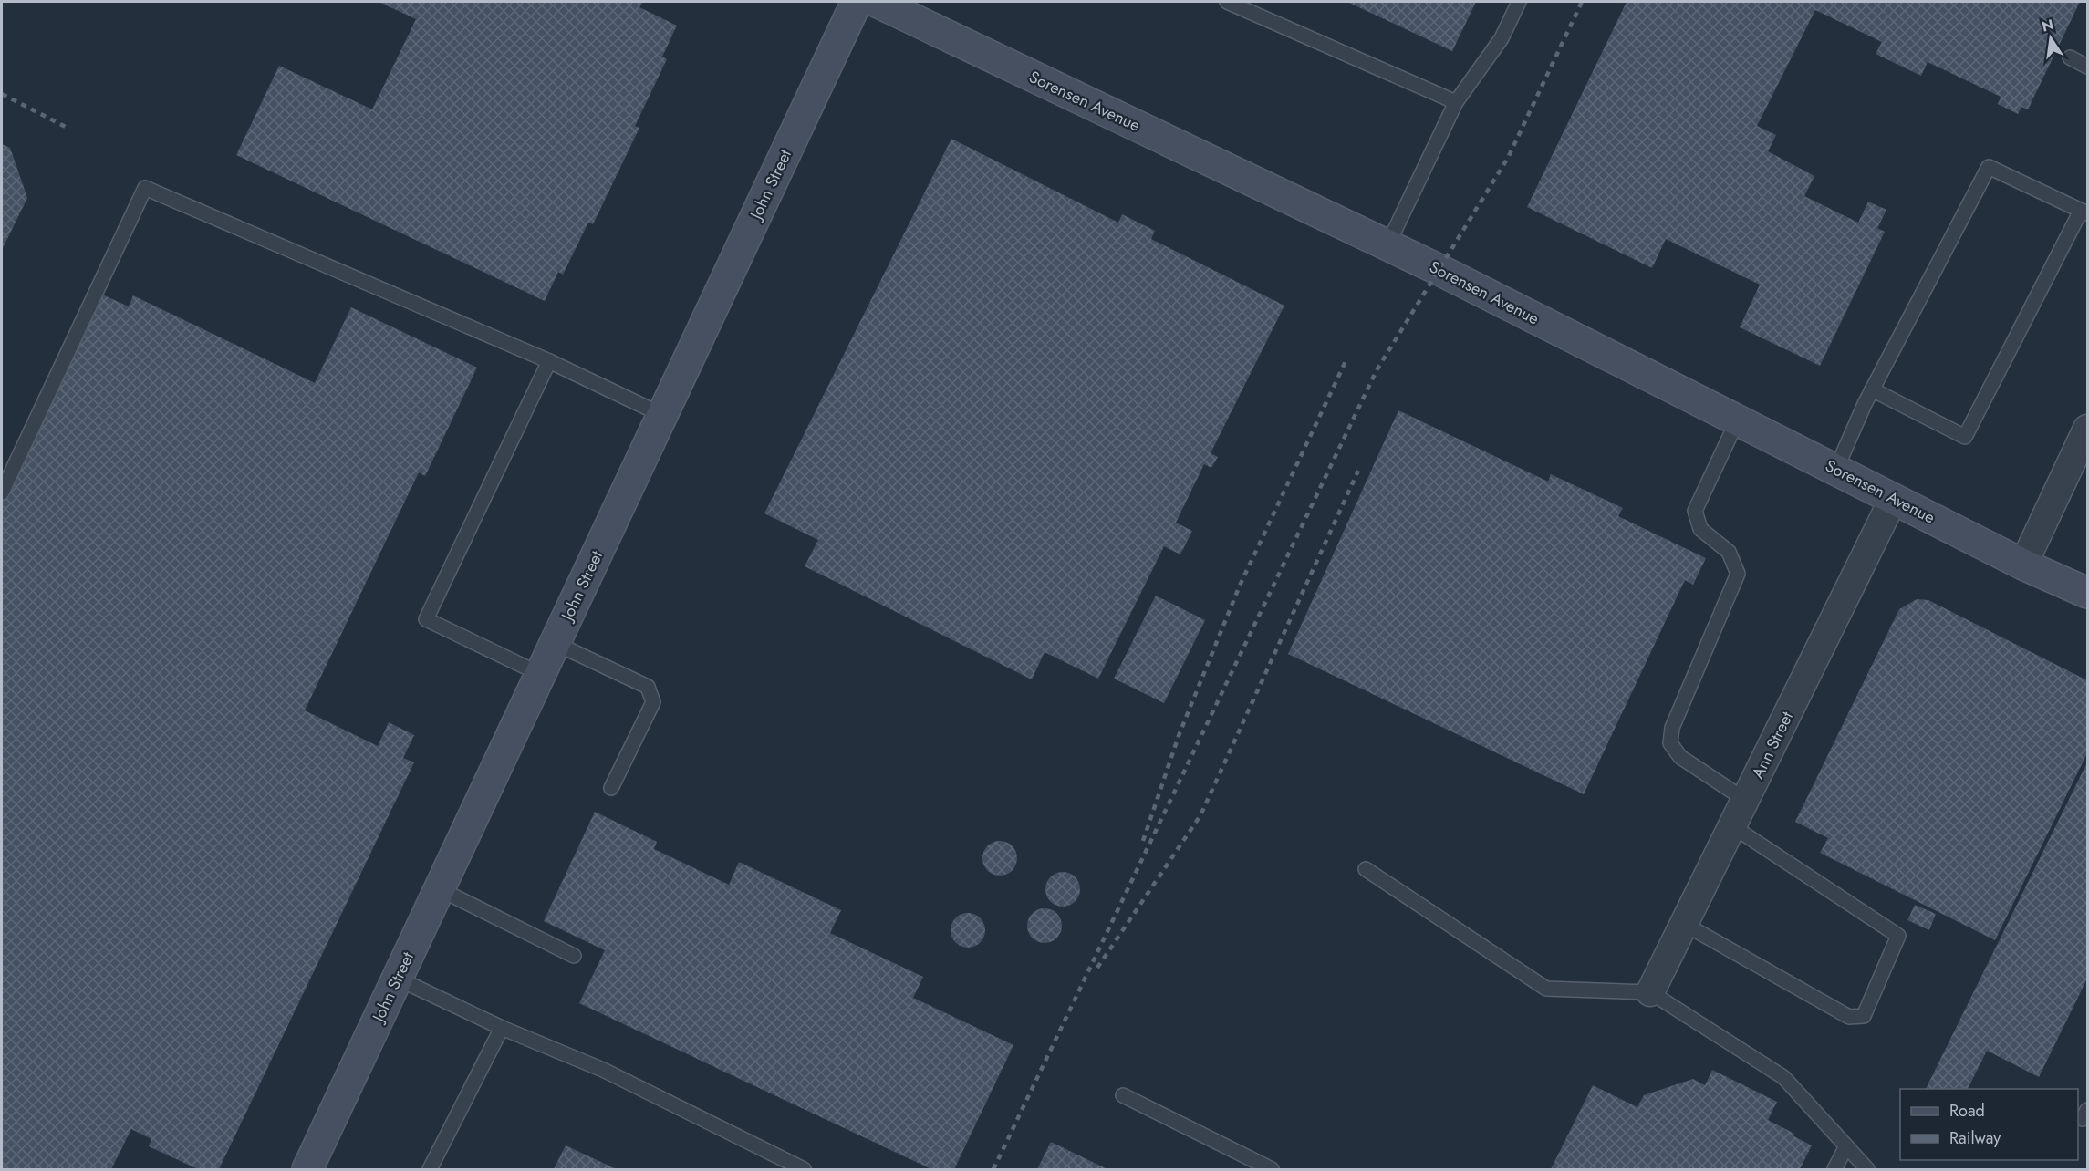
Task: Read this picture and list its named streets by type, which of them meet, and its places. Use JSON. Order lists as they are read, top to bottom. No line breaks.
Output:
{"streets":{"street":["Sorensen Avenue","John Street","Ann Street"]},"crossings":[["Sorensen Avenue","Ann Street"]],"legend":["Road","Railway"],"north":"top"}
